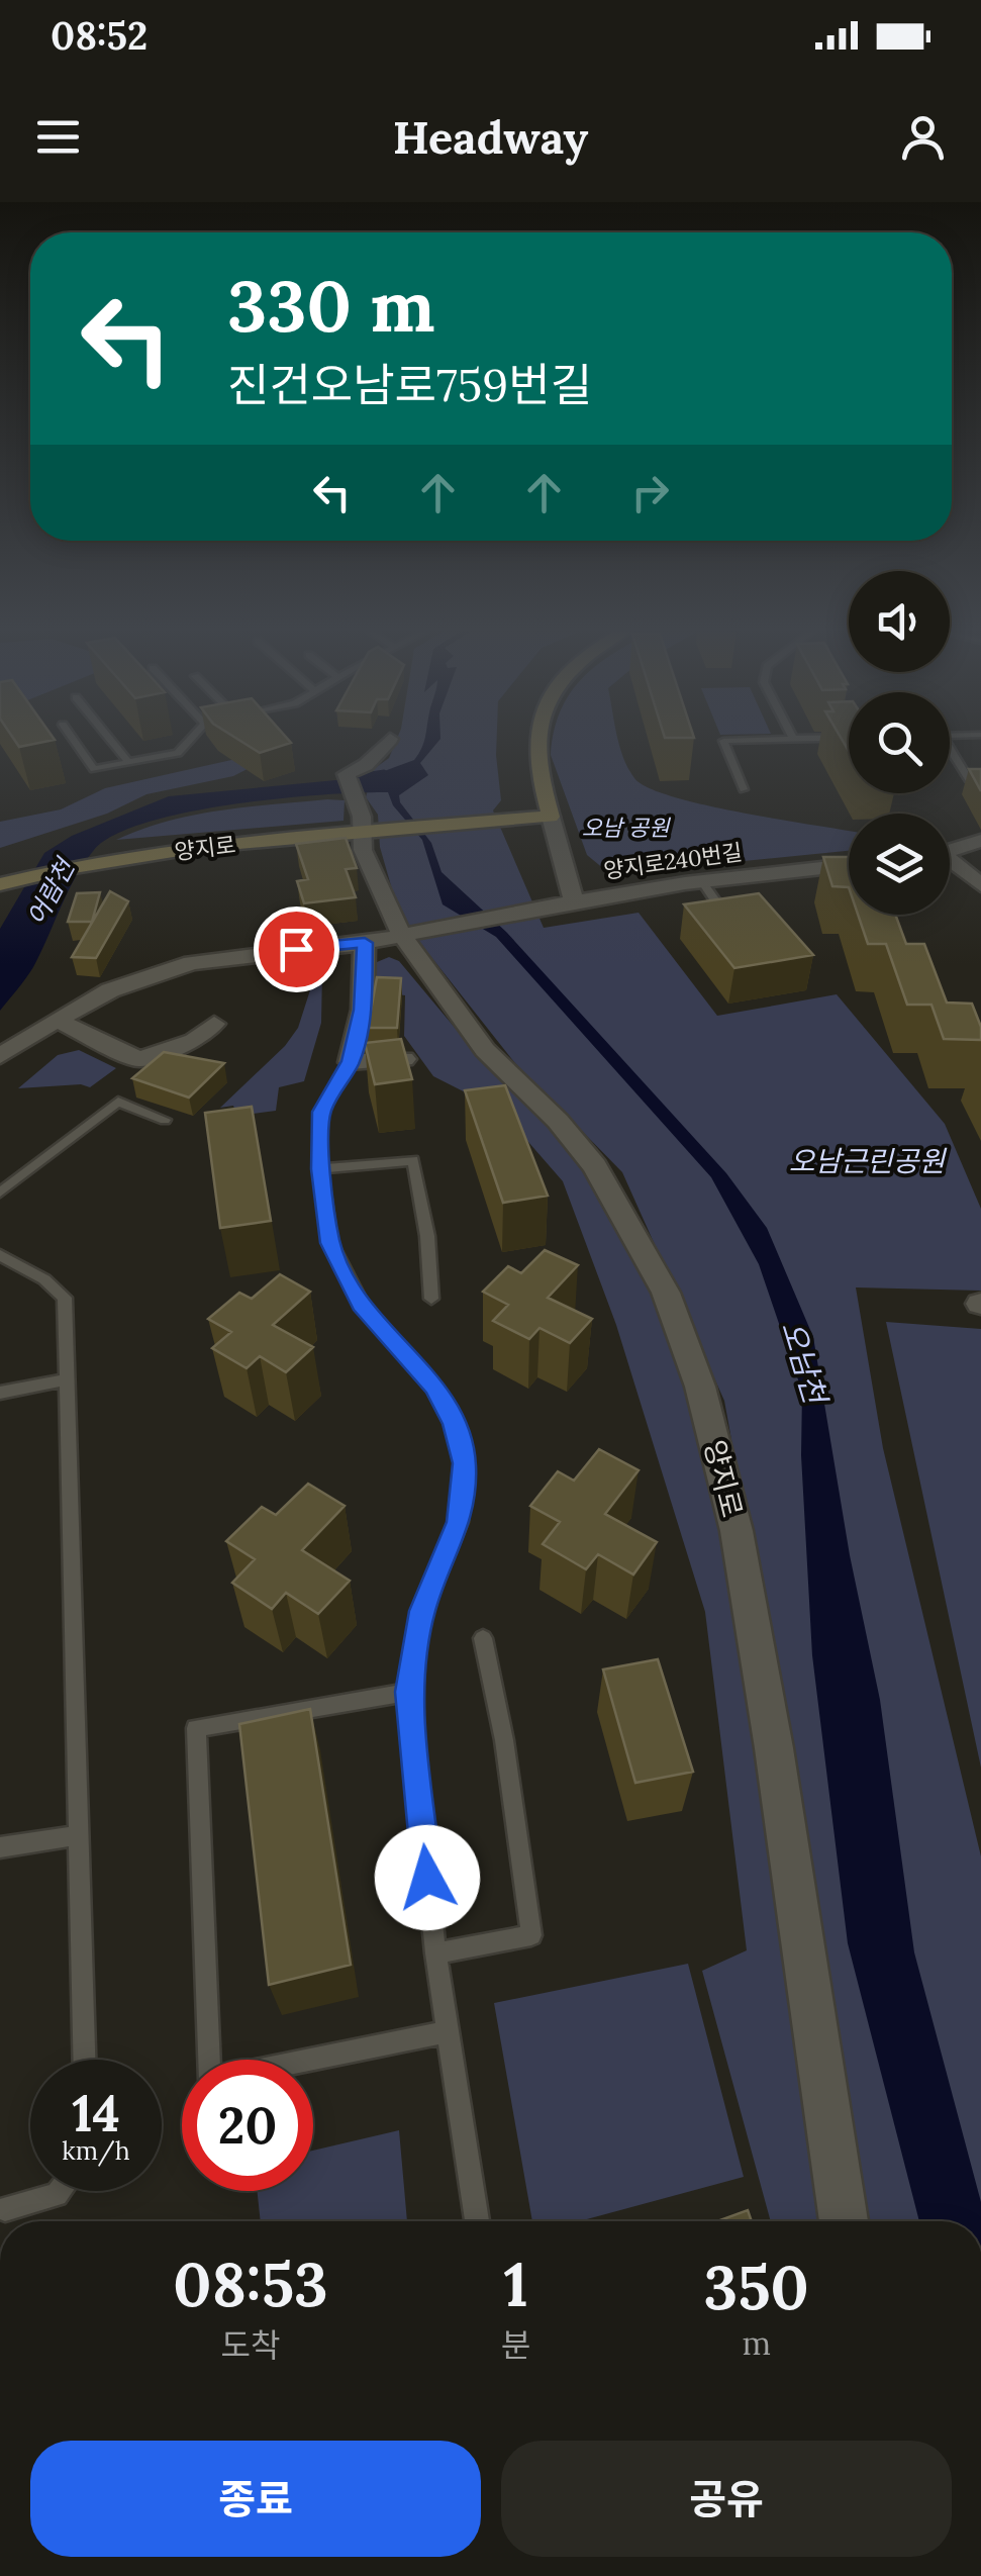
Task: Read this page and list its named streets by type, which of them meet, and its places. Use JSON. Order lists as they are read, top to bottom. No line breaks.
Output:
{"streets":{"street":["양지로","양지로240번길"]},"water":["어람천","오남천"],"parks":["오남 공원","오남근린공원"],"page":{"status":"08:52","header":"Headway","turn":["330 m","진건오남로759번길"],"speed":"14 km/h","limit":"20","eta":["08:53","도착","1","분","350","m"],"buttons":["종료","공유"]}}
